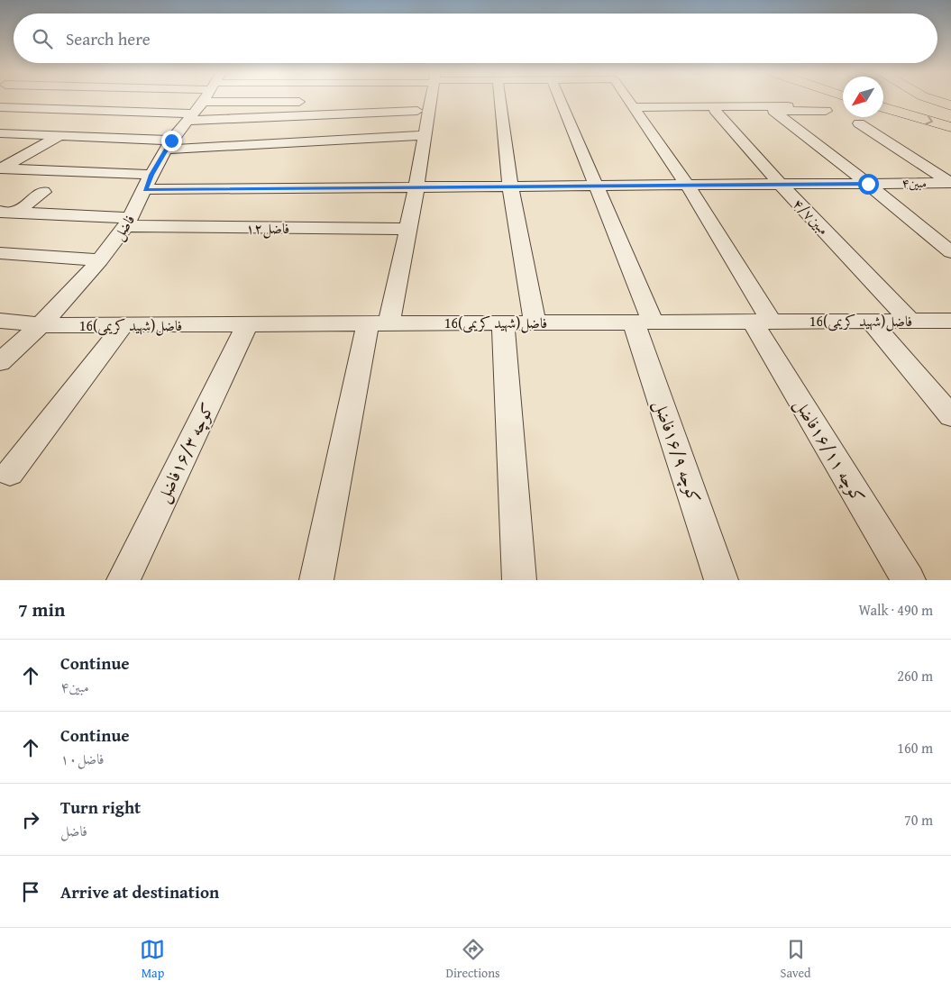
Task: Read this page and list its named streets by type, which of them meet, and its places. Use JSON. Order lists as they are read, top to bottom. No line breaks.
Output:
{"streets":{"street":["۴مبین","۴/۷مبین","فاضل","۱۲فاضل","16فاضل(شهید کریمی)","کوچه ۱۶/۱۱فاضل","کوچه ۱۶/۹فاضل","کوچه ۱۶/۳فاضل"]},"crossings":[["۴مبین","۴/۷مبین"],["۴مبین","فاضل"],["۴مبین","کوچه ۱۶/۱۱فاضل"],["۴مبین","کوچه ۱۶/۹فاضل"],["۴/۷مبین","16فاضل(شهید کریمی)"],["فاضل","۱۲فاضل"],["فاضل","16فاضل(شهید کریمی)"],["16فاضل(شهید کریمی)","کوچه ۱۶/۱۱فاضل"],["16فاضل(شهید کریمی)","کوچه ۱۶/۹فاضل"],["16فاضل(شهید کریمی)","کوچه ۱۶/۳فاضل"]],"north":"bottom left","page":{"search":"Search here","heading":["7 min","Walk · 490 m"],"list":[["Continue","۴مبین","260 m"],["Continue","۱۰فاضل","160 m"],["Turn right","فاضل","70 m"],"Arrive at destination"],"nav":["Map","Directions","Saved"]}}
